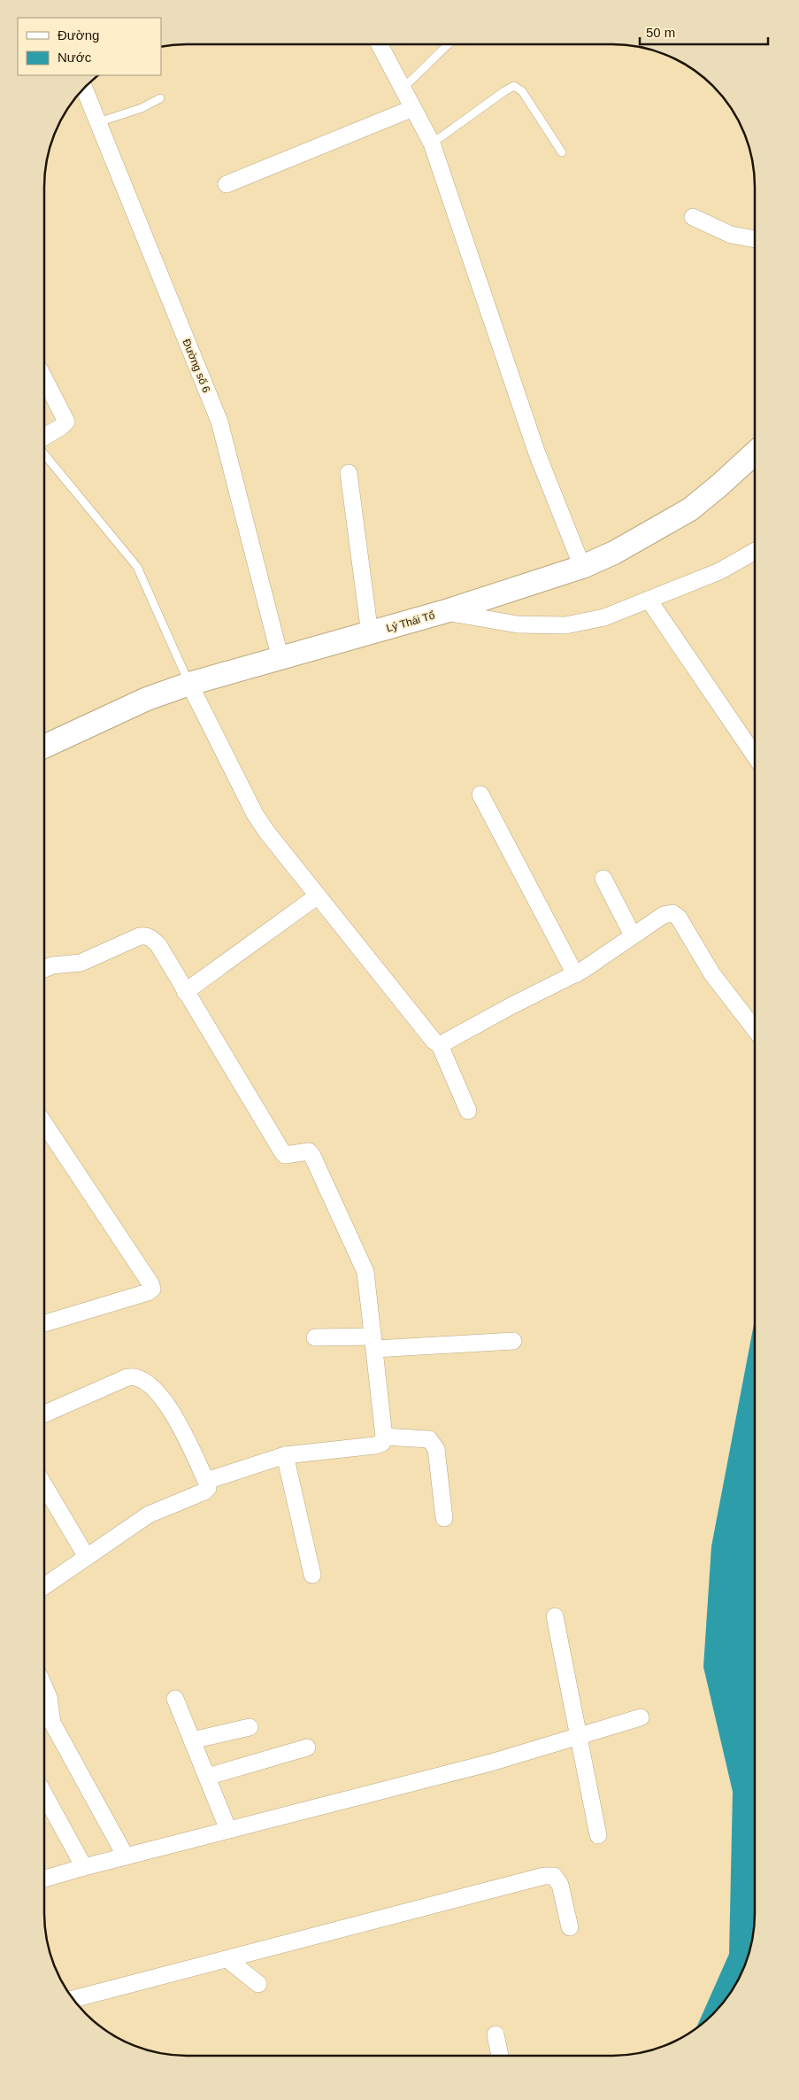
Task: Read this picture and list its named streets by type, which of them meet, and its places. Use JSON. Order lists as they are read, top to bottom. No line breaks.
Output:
{"streets":{"main road":["Lý Thái Tổ"],"street":["Đường số 6"]},"crossings":[["Đường số 6","Lý Thái Tổ"]],"legend":["Đường","Nước"],"scale_bar":"50 m"}
